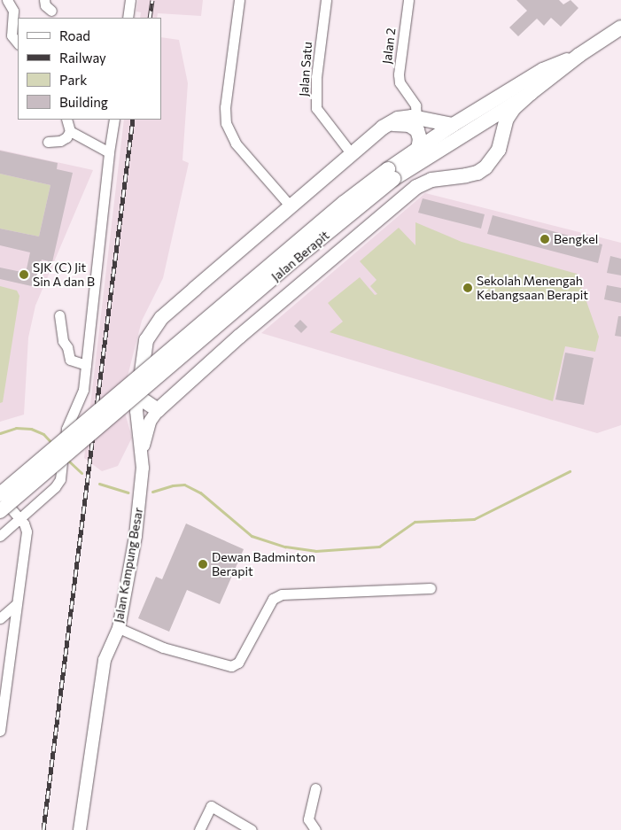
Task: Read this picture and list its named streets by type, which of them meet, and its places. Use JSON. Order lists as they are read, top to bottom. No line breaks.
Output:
{"streets":{"main road":["Jalan Berapit"],"street":["Jalan 2","Jalan Satu","Jalan Kampung Besar"]},"places":["Bengkel","SJK (C) Jit Sin A dan B","Sekolah Menengah Kebangsaan Berapit","Dewan Badminton Berapit"],"legend":["Road","Railway","Park","Building"]}
